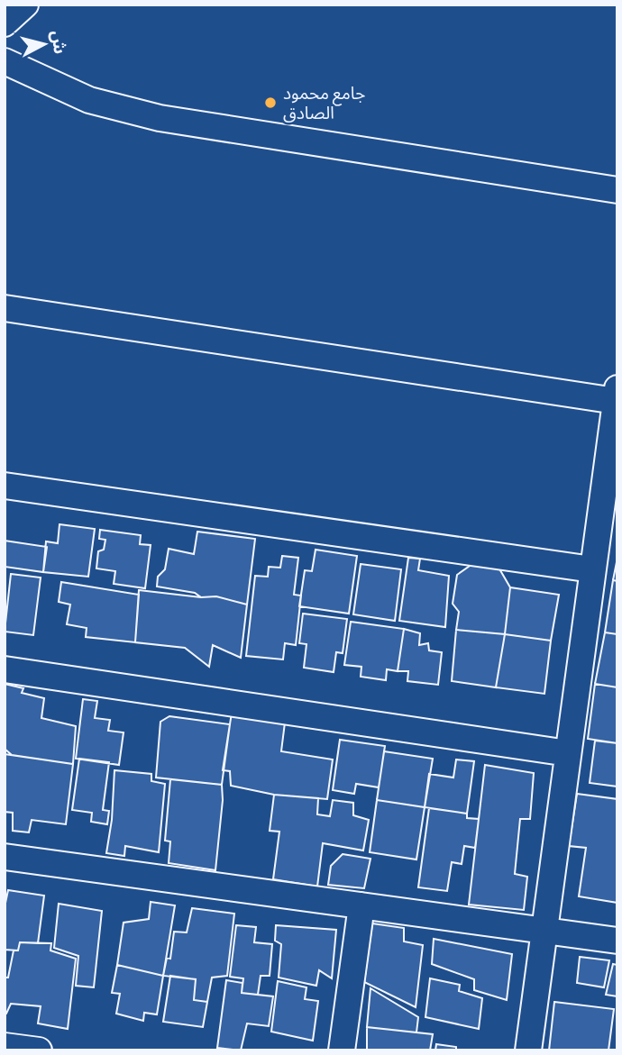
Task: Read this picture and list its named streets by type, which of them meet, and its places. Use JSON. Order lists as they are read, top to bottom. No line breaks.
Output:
{"places":["جامع محمود الصادق"],"north":"right"}
